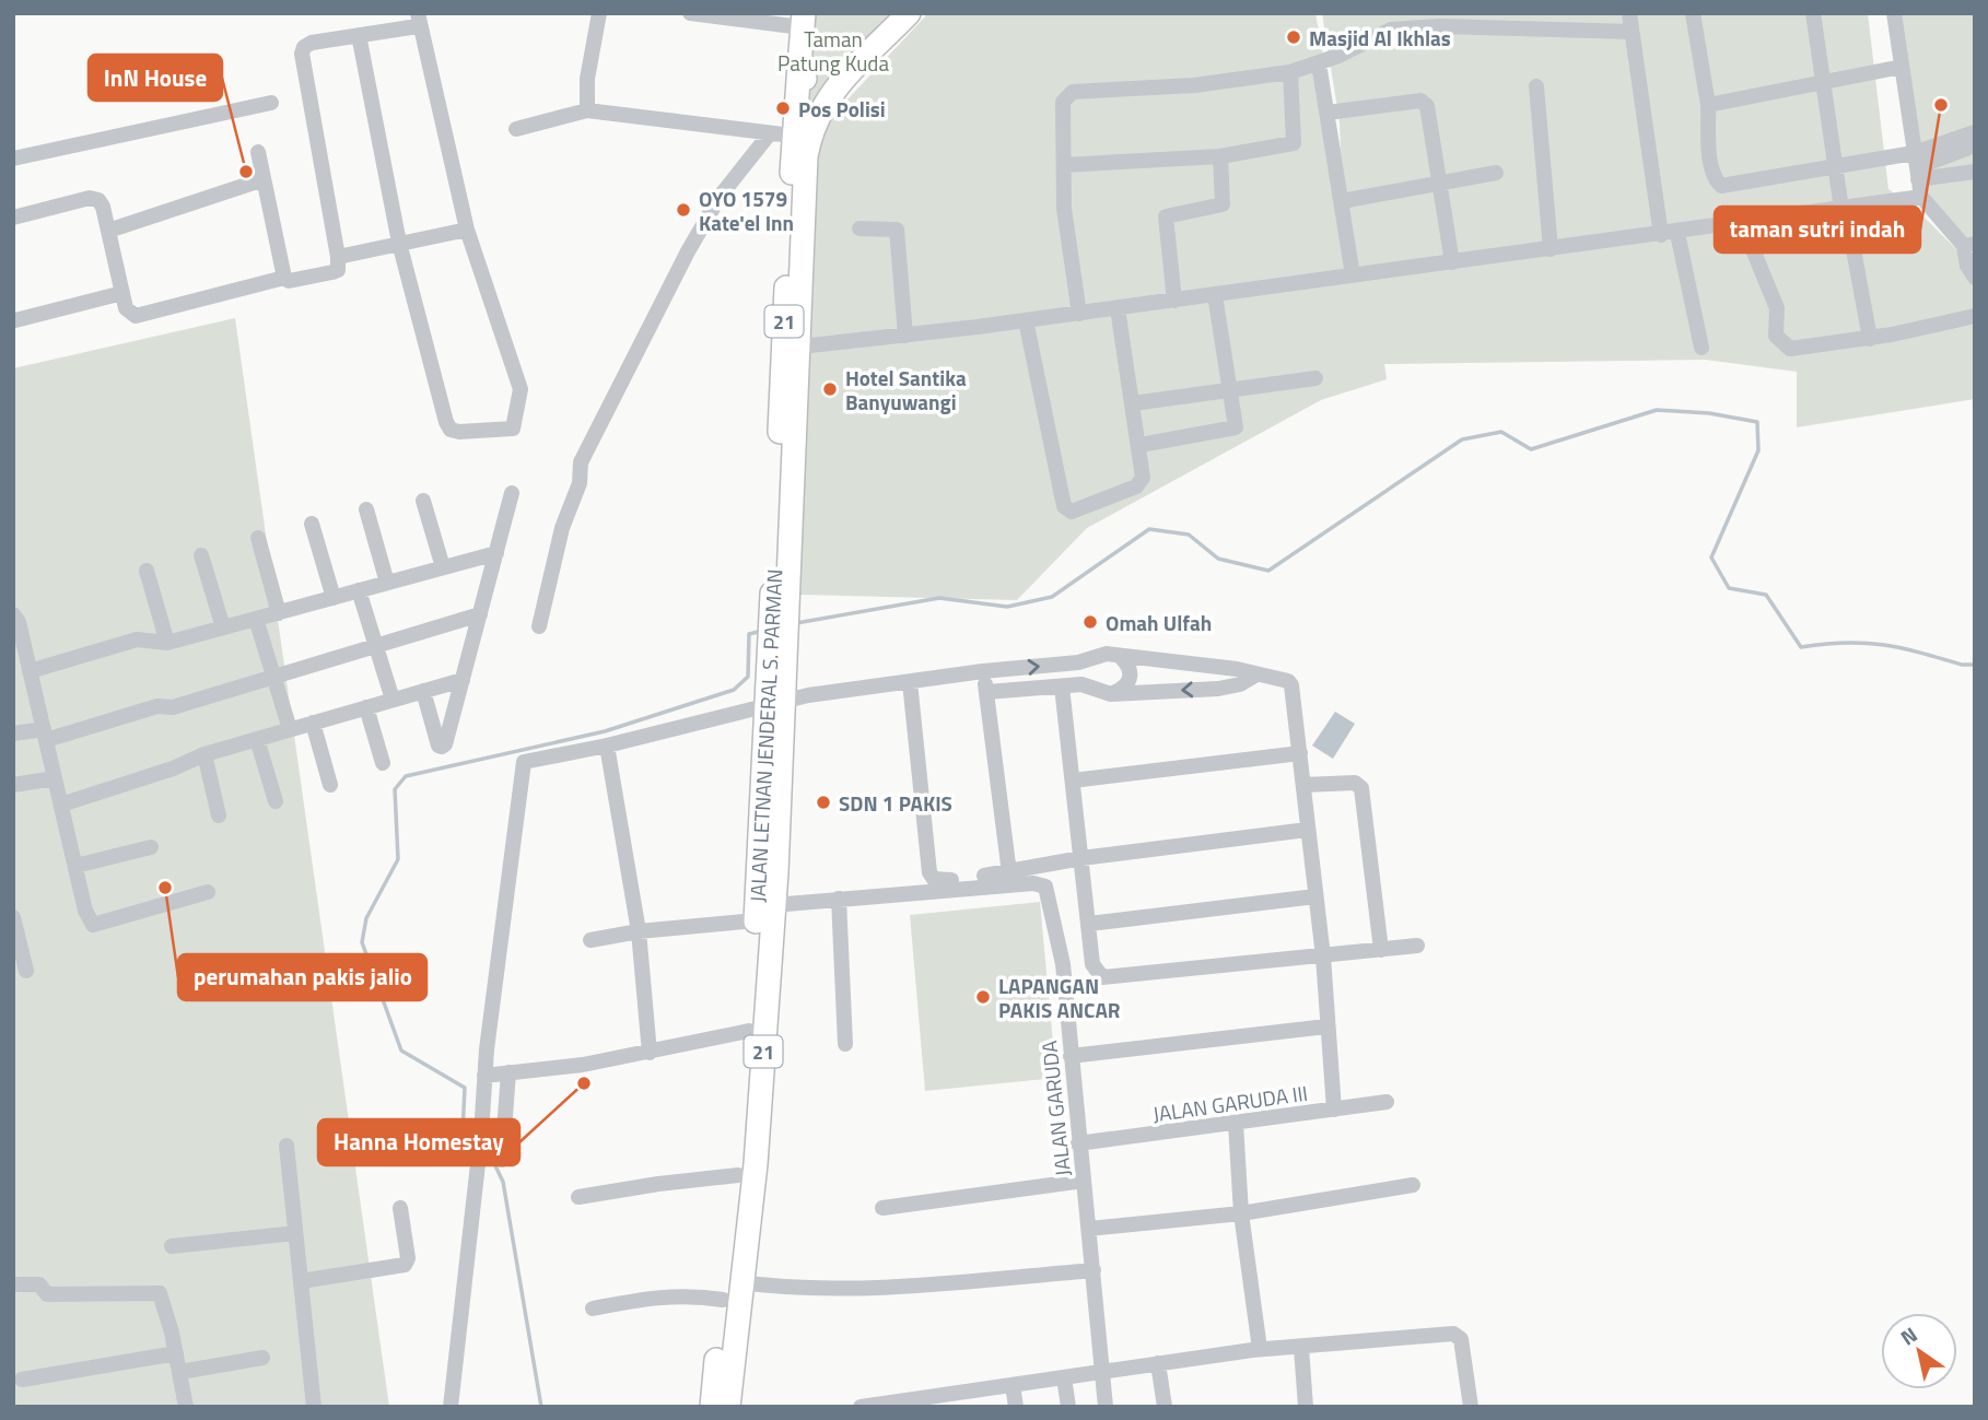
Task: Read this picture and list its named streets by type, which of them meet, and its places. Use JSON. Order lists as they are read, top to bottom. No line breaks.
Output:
{"streets":{"highway":["21","JALAN LETNAN JENDERAL S. PARMAN"],"street":["JALAN GARUDA III","JALAN GARUDA"]},"crossings":[["21","JALAN LETNAN JENDERAL S. PARMAN"],["JALAN LETNAN JENDERAL S. PARMAN","JALAN GARUDA"],["JALAN GARUDA III","JALAN GARUDA"]],"parks":["Taman Patung Kuda"],"places":["Masjid Al Ikhlas","taman sutri indah","Pos Polisi","InN House","OYO 1579 Kate'el Inn","Hotel Santika Banyuwangi","Omah Ulfah","SDN 1 PAKIS","perumahan pakis jalio","LAPANGAN PAKIS ANCAR","Hanna Homestay"],"north":"top left"}
